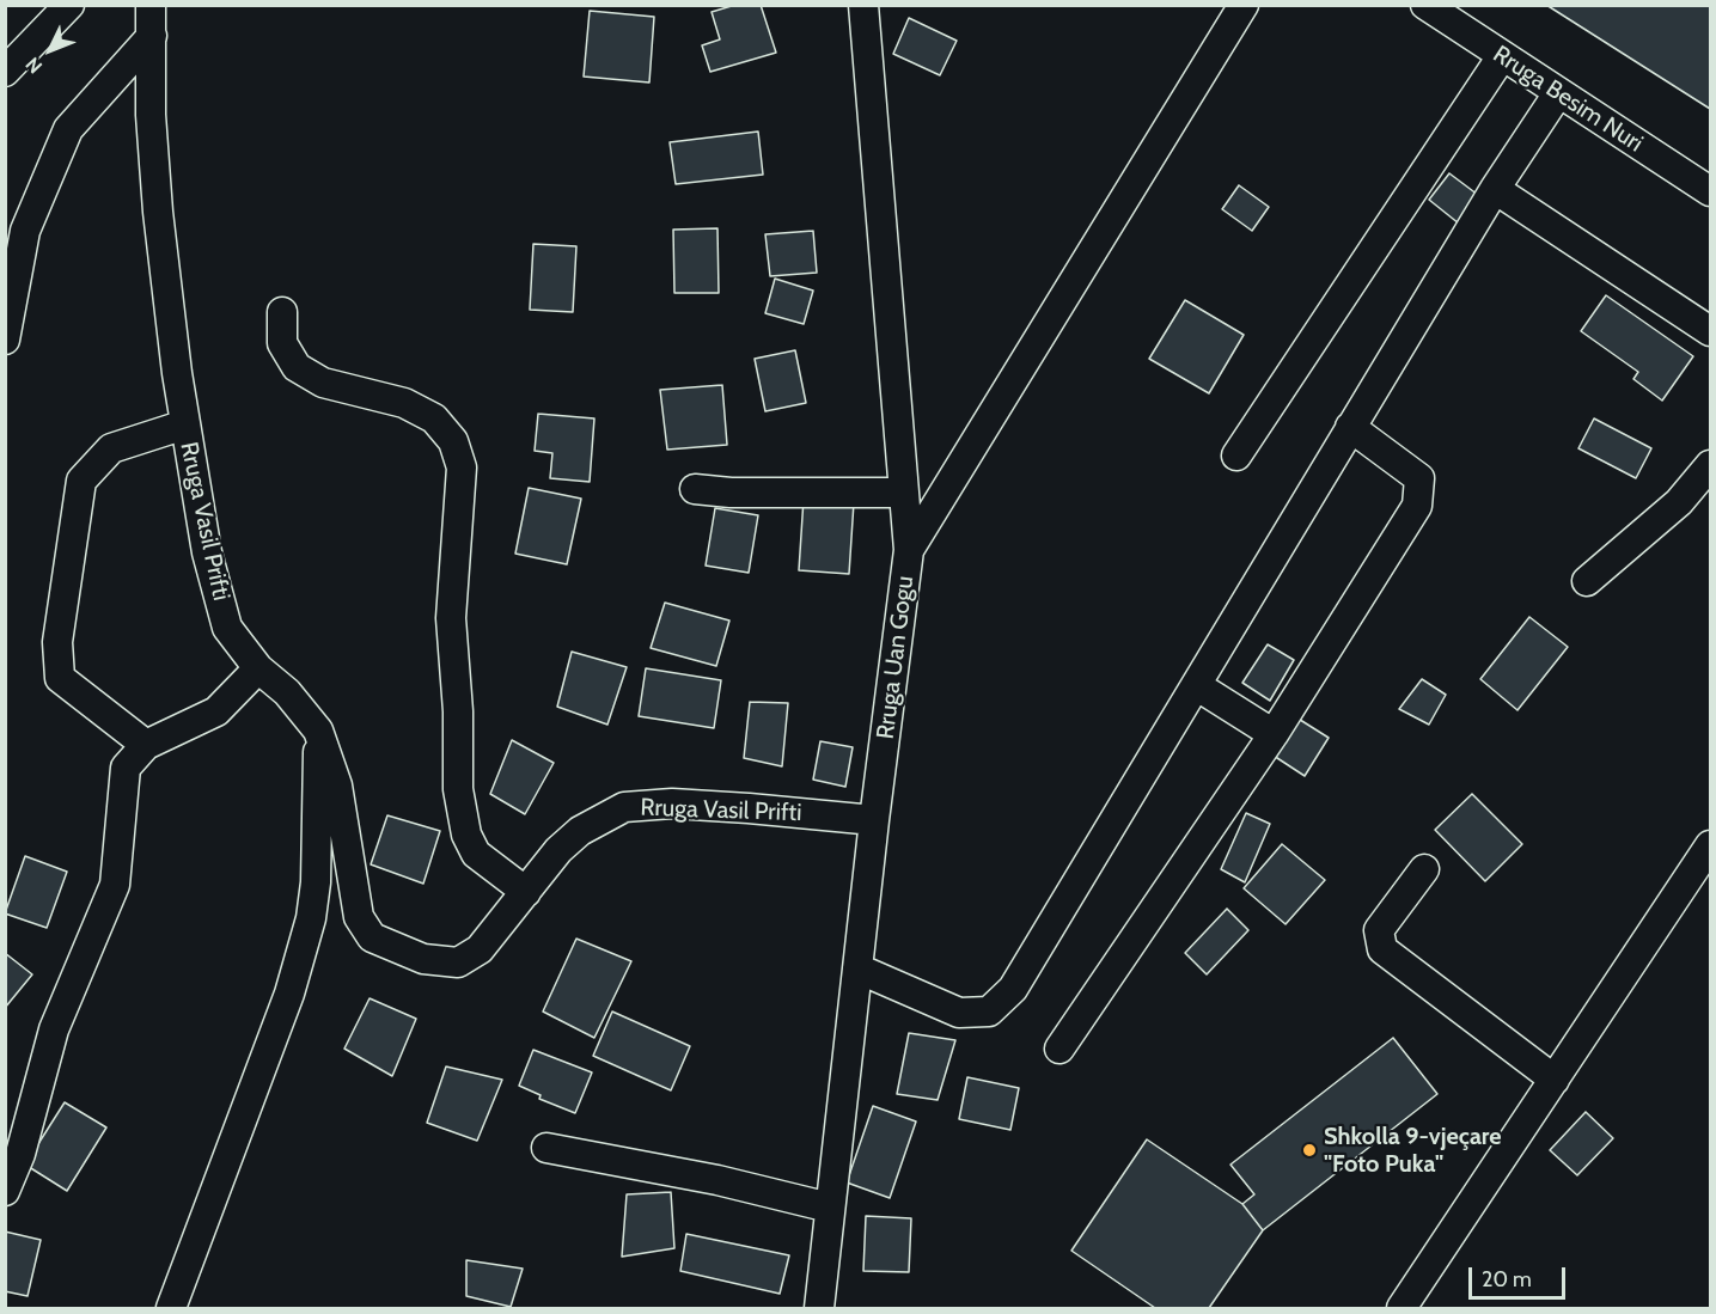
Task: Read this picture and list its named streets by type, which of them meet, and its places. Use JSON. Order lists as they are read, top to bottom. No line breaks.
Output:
{"streets":{"street":["Rruga Besim Nuri","Rruga Vasil Prifti","Rruga Uan Gogu"]},"crossings":[["Rruga Vasil Prifti","Rruga Uan Gogu"]],"places":["Shkolla 9-vjeçare \"Foto Puka\""],"scale_bar":"20 m","north":"bottom left"}
